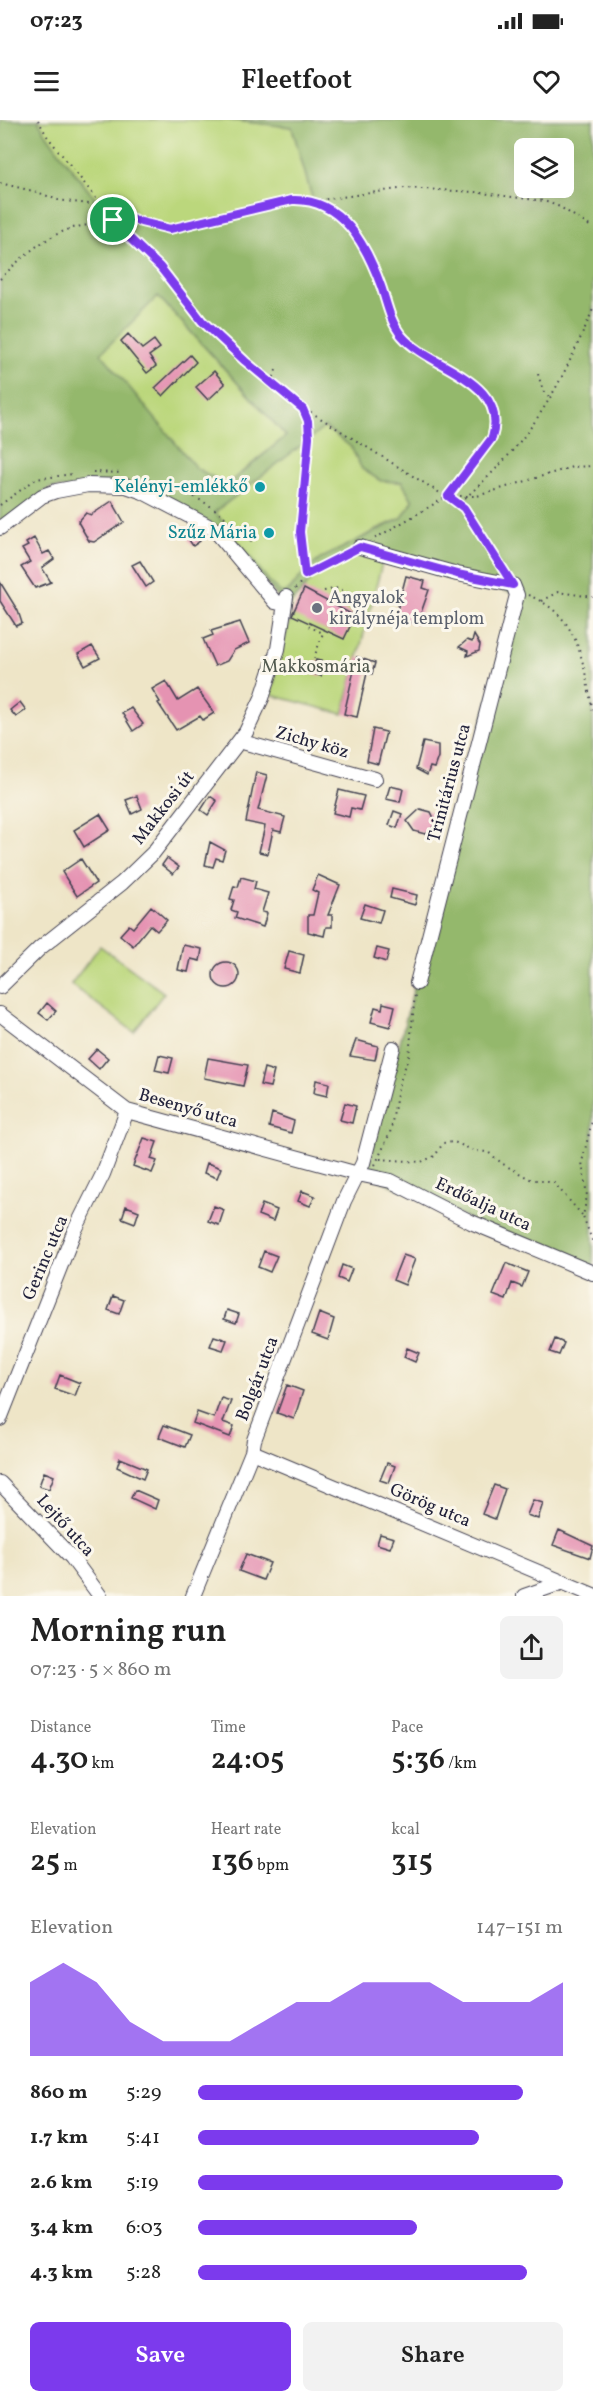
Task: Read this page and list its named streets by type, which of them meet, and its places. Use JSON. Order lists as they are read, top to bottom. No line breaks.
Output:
{"streets":{"street":["Zichy köz","Trinitárius utca","Makkosi út","Besenyő utca","Erdőalja utca","Gerinc utca","Bolgár utca","Görög utca","Lejtő utca"]},"crossings":[["Zichy köz","Makkosi út"],["Besenyő utca","Erdőalja utca"],["Besenyő utca","Gerinc utca"],["Besenyő utca","Bolgár utca"],["Erdőalja utca","Bolgár utca"],["Bolgár utca","Görög utca"]],"parks":["Makkosmária"],"places":["Kelényi-emlékkő","Szűz Mária","Angyalok királynéja templom"],"page":{"status":"07:23","header":"Fleetfoot","heading":["Morning run","07:23 · 5 × 860 m"],"stats":[["Distance","4.30 km"],["Time","24:05"],["Pace","5:36 /km"],["Elevation","25 m"],["Heart rate","136 bpm"],["kcal","315"]],"chart":["Elevation","147–151 m"],"list":[{"name":"860 m","note":"5:29"},{"name":"1.7 km","note":"5:41"},{"name":"2.6 km","note":"5:19"},{"name":"3.4 km","note":"6:03"},{"name":"4.3 km","note":"5:28"}],"buttons":["Save","Share"]}}
